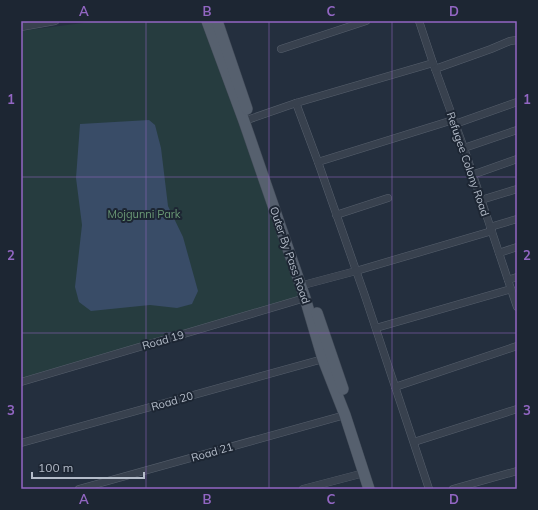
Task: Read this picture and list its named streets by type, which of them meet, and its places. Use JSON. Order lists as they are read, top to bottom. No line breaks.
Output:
{"streets":{"main road":["Outer By Pass Road"],"street":["Refugee Colony Road","Road 19","Road 20","Road 21"]},"crossings":[["Outer By Pass Road","Road 19"],["Outer By Pass Road","Road 20"],["Outer By Pass Road","Road 21"]],"parks":["Mojgunni Park"],"scale_bar":"100 m","grid":{"columns":["A","B","C","D"],"rows":["1","2","3"]}}
